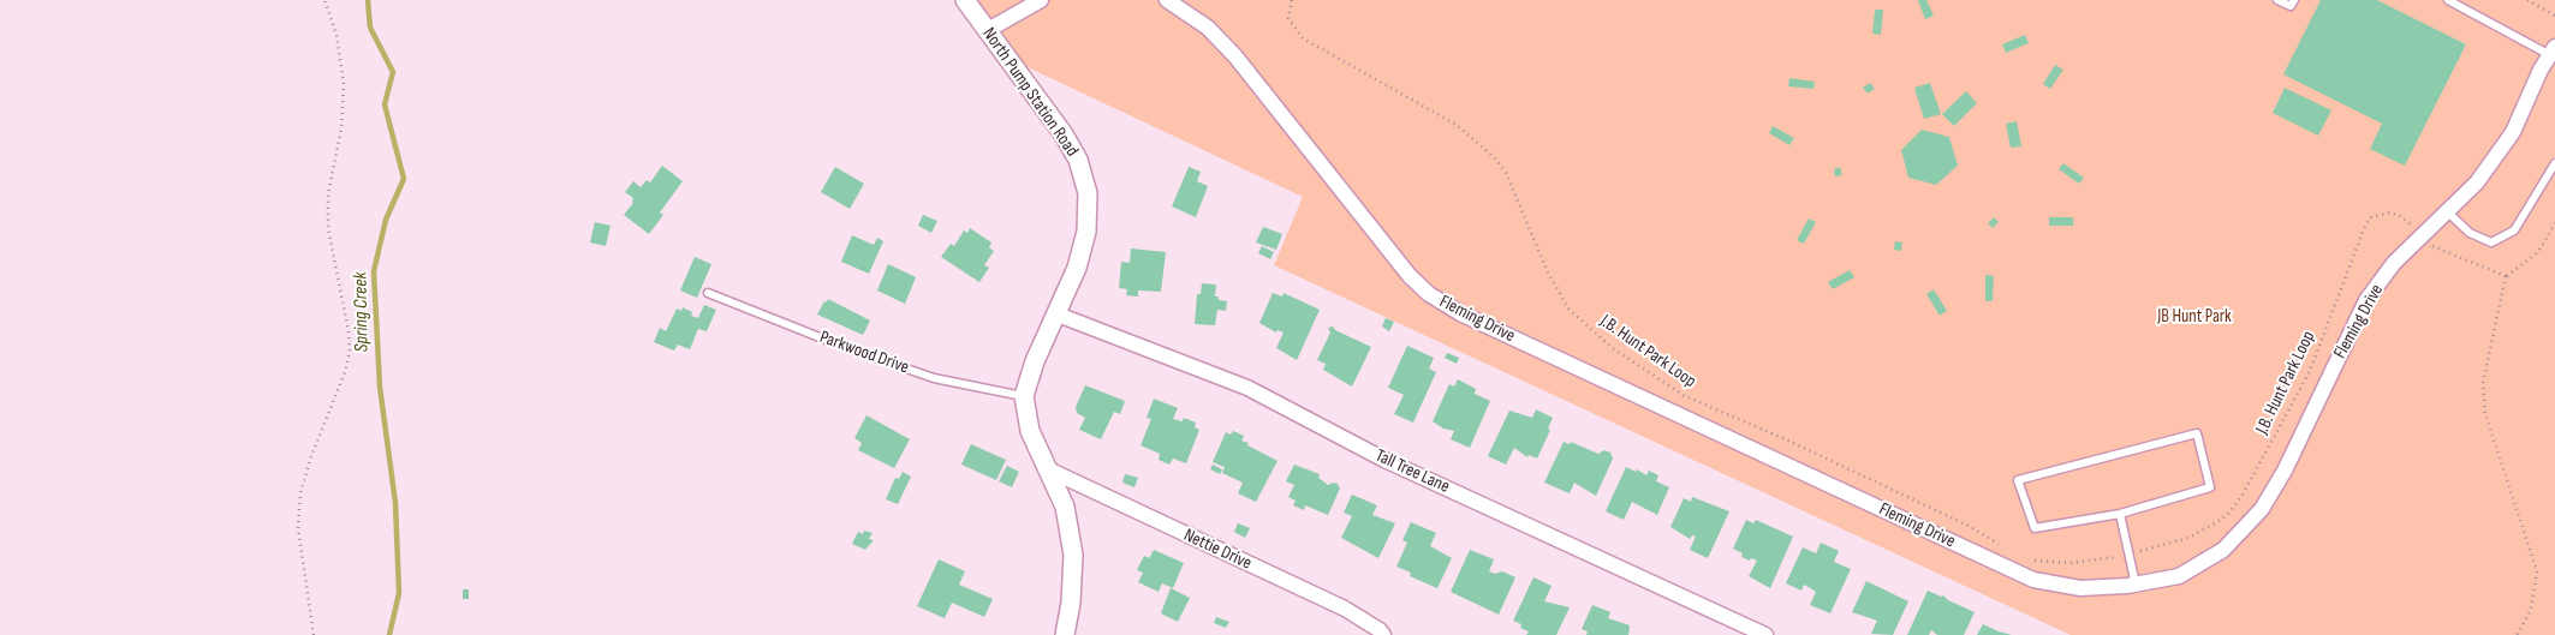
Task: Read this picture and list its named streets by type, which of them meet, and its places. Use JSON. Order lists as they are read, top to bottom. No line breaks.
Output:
{"streets":{"street":["North Pump Station Road","Fleming Drive","Tall Tree Lane","Nettie Drive"],"lane":["Parkwood Drive"],"path":["J.B. Hunt Park Loop"]},"crossings":[["North Pump Station Road","Parkwood Drive"],["North Pump Station Road","Tall Tree Lane"],["North Pump Station Road","Nettie Drive"]],"water":["Spring Creek"],"parks":["JB Hunt Park"]}
